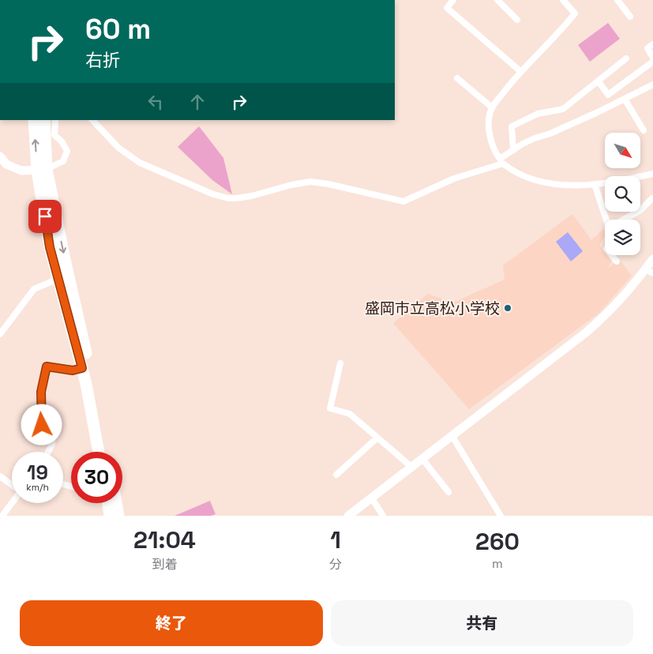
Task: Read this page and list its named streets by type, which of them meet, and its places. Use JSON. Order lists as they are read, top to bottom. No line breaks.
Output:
{"places":["盛岡市立高松小学校"],"north":"bottom right","page":{"turn":["60 m","右折"],"speed":"19 km/h","limit":"30","eta":["21:04","到着","1","分","260","m"],"buttons":["終了","共有"]}}
